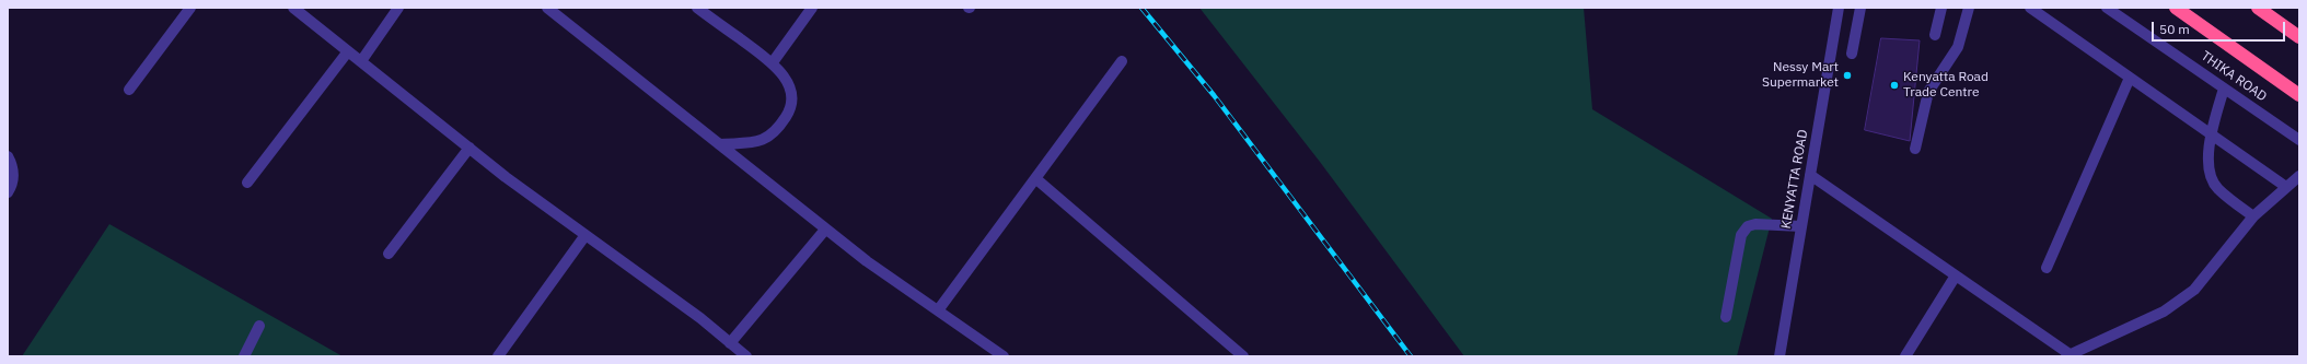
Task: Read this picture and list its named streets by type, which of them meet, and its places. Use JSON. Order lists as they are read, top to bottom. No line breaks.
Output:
{"streets":{"highway":["THIKA ROAD"],"street":["KENYATTA ROAD"]},"places":["Nessy Mart Supermarket","Kenyatta Road Trade Centre"],"scale_bar":"50 m"}
